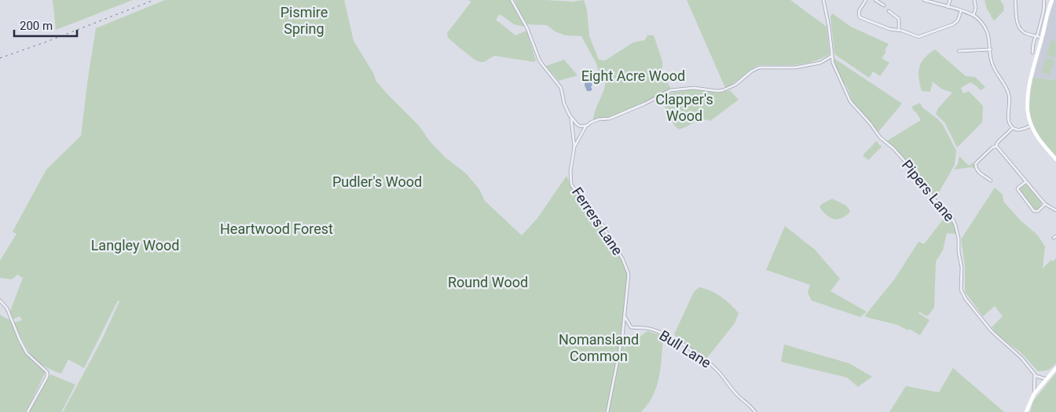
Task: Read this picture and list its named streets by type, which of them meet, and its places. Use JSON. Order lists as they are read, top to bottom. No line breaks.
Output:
{"streets":{"street":["Pipers Lane","Ferrers Lane","Bull Lane"]},"crossings":[["Ferrers Lane","Bull Lane"]],"parks":["Pismire Spring","Eight Acre Wood","Clapper's Wood","Pudler's Wood","Heartwood Forest","Langley Wood","Round Wood","Nomansland Common"],"scale_bar":"200 m"}
